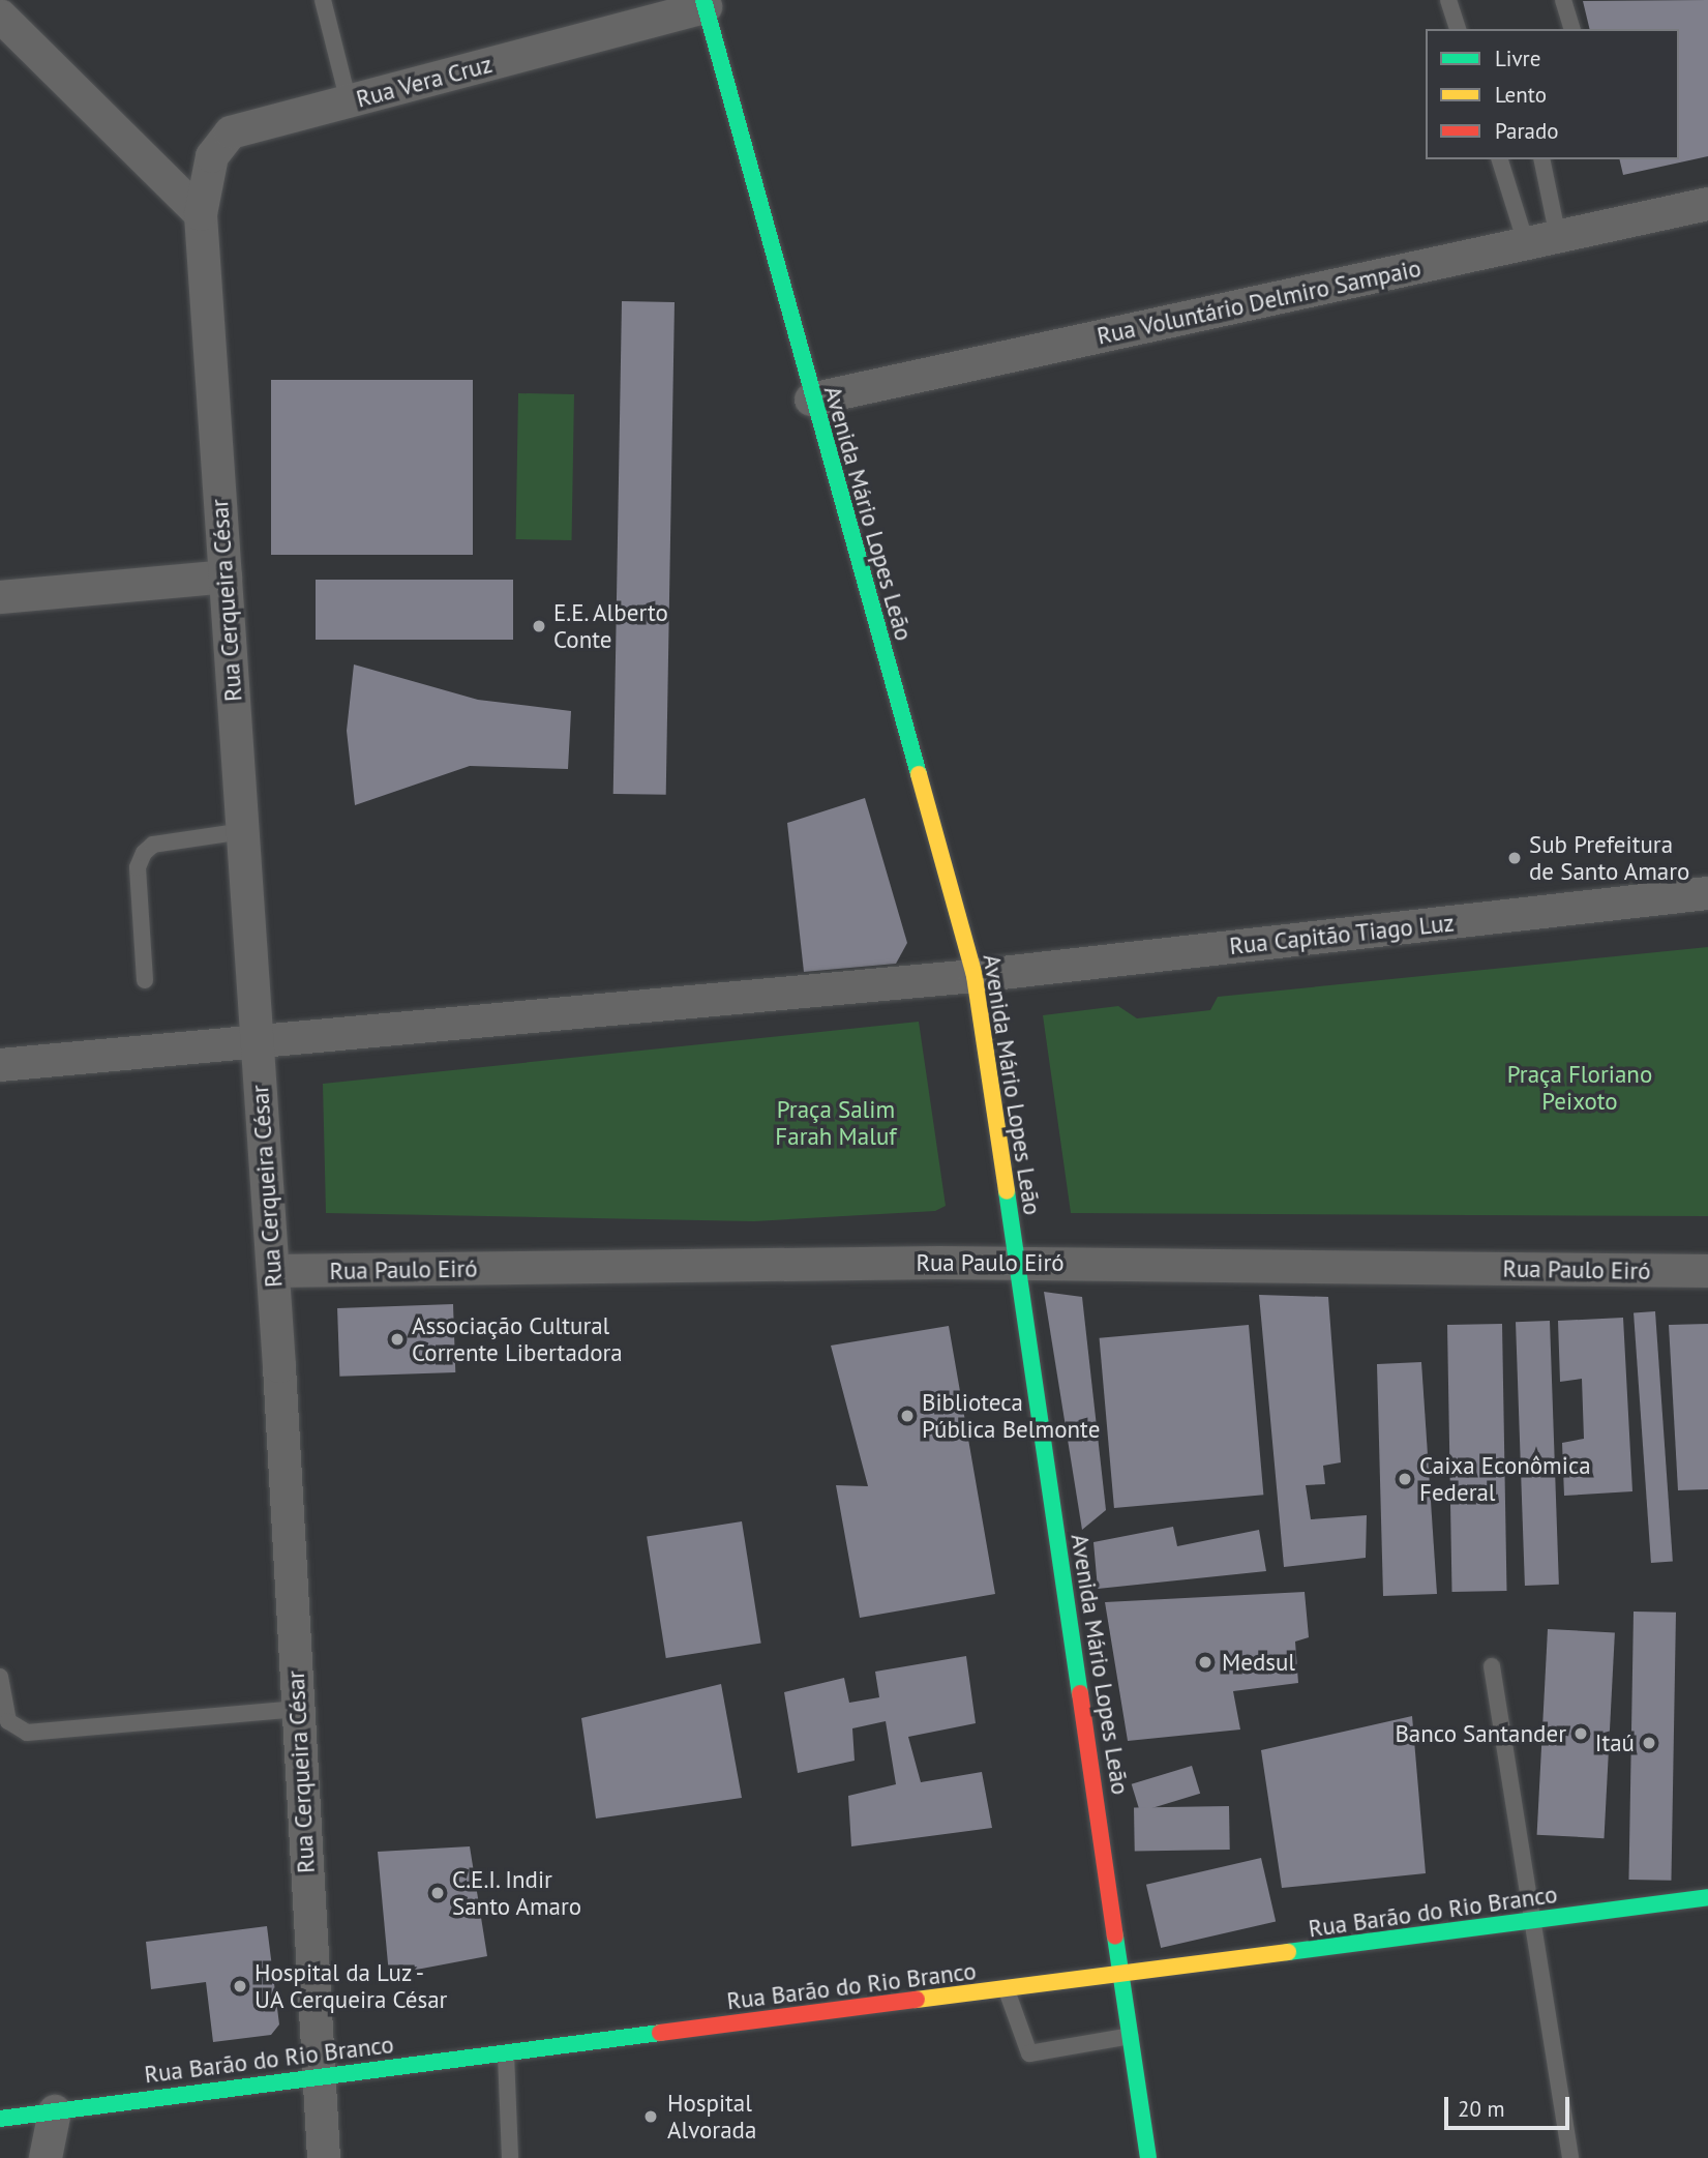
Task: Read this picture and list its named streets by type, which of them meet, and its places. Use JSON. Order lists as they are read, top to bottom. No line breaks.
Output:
{"streets":{"street":["Rua Vera Cruz","Rua Voluntário Delmiro Sampaio","Avenida Mário Lopes Leão","Rua Cerqueira César","Rua Capitão Tiago Luz","Rua Paulo Eiró","Rua Barão do Rio Branco"]},"crossings":[["Rua Vera Cruz","Avenida Mário Lopes Leão"],["Rua Vera Cruz","Rua Cerqueira César"],["Rua Voluntário Delmiro Sampaio","Avenida Mário Lopes Leão"],["Avenida Mário Lopes Leão","Rua Capitão Tiago Luz"],["Avenida Mário Lopes Leão","Rua Paulo Eiró"],["Avenida Mário Lopes Leão","Rua Barão do Rio Branco"],["Rua Cerqueira César","Rua Capitão Tiago Luz"],["Rua Cerqueira César","Rua Paulo Eiró"],["Rua Cerqueira César","Rua Barão do Rio Branco"]],"parks":["Praça Floriano Peixoto","Praça Salim Farah Maluf"],"places":["E.E. Alberto Conte","Sub Prefeitura de Santo Amaro","Associação Cultural Corrente Libertadora","Biblioteca Pública Belmonte","Caixa Econômica Federal","Medsul","Banco Santander","Itaú","C.E.I. Indir Santo Amaro","Hospital da Luz - UA Cerqueira César","Hospital Alvorada"],"legend":["Livre","Lento","Parado"],"scale_bar":"20 m"}
